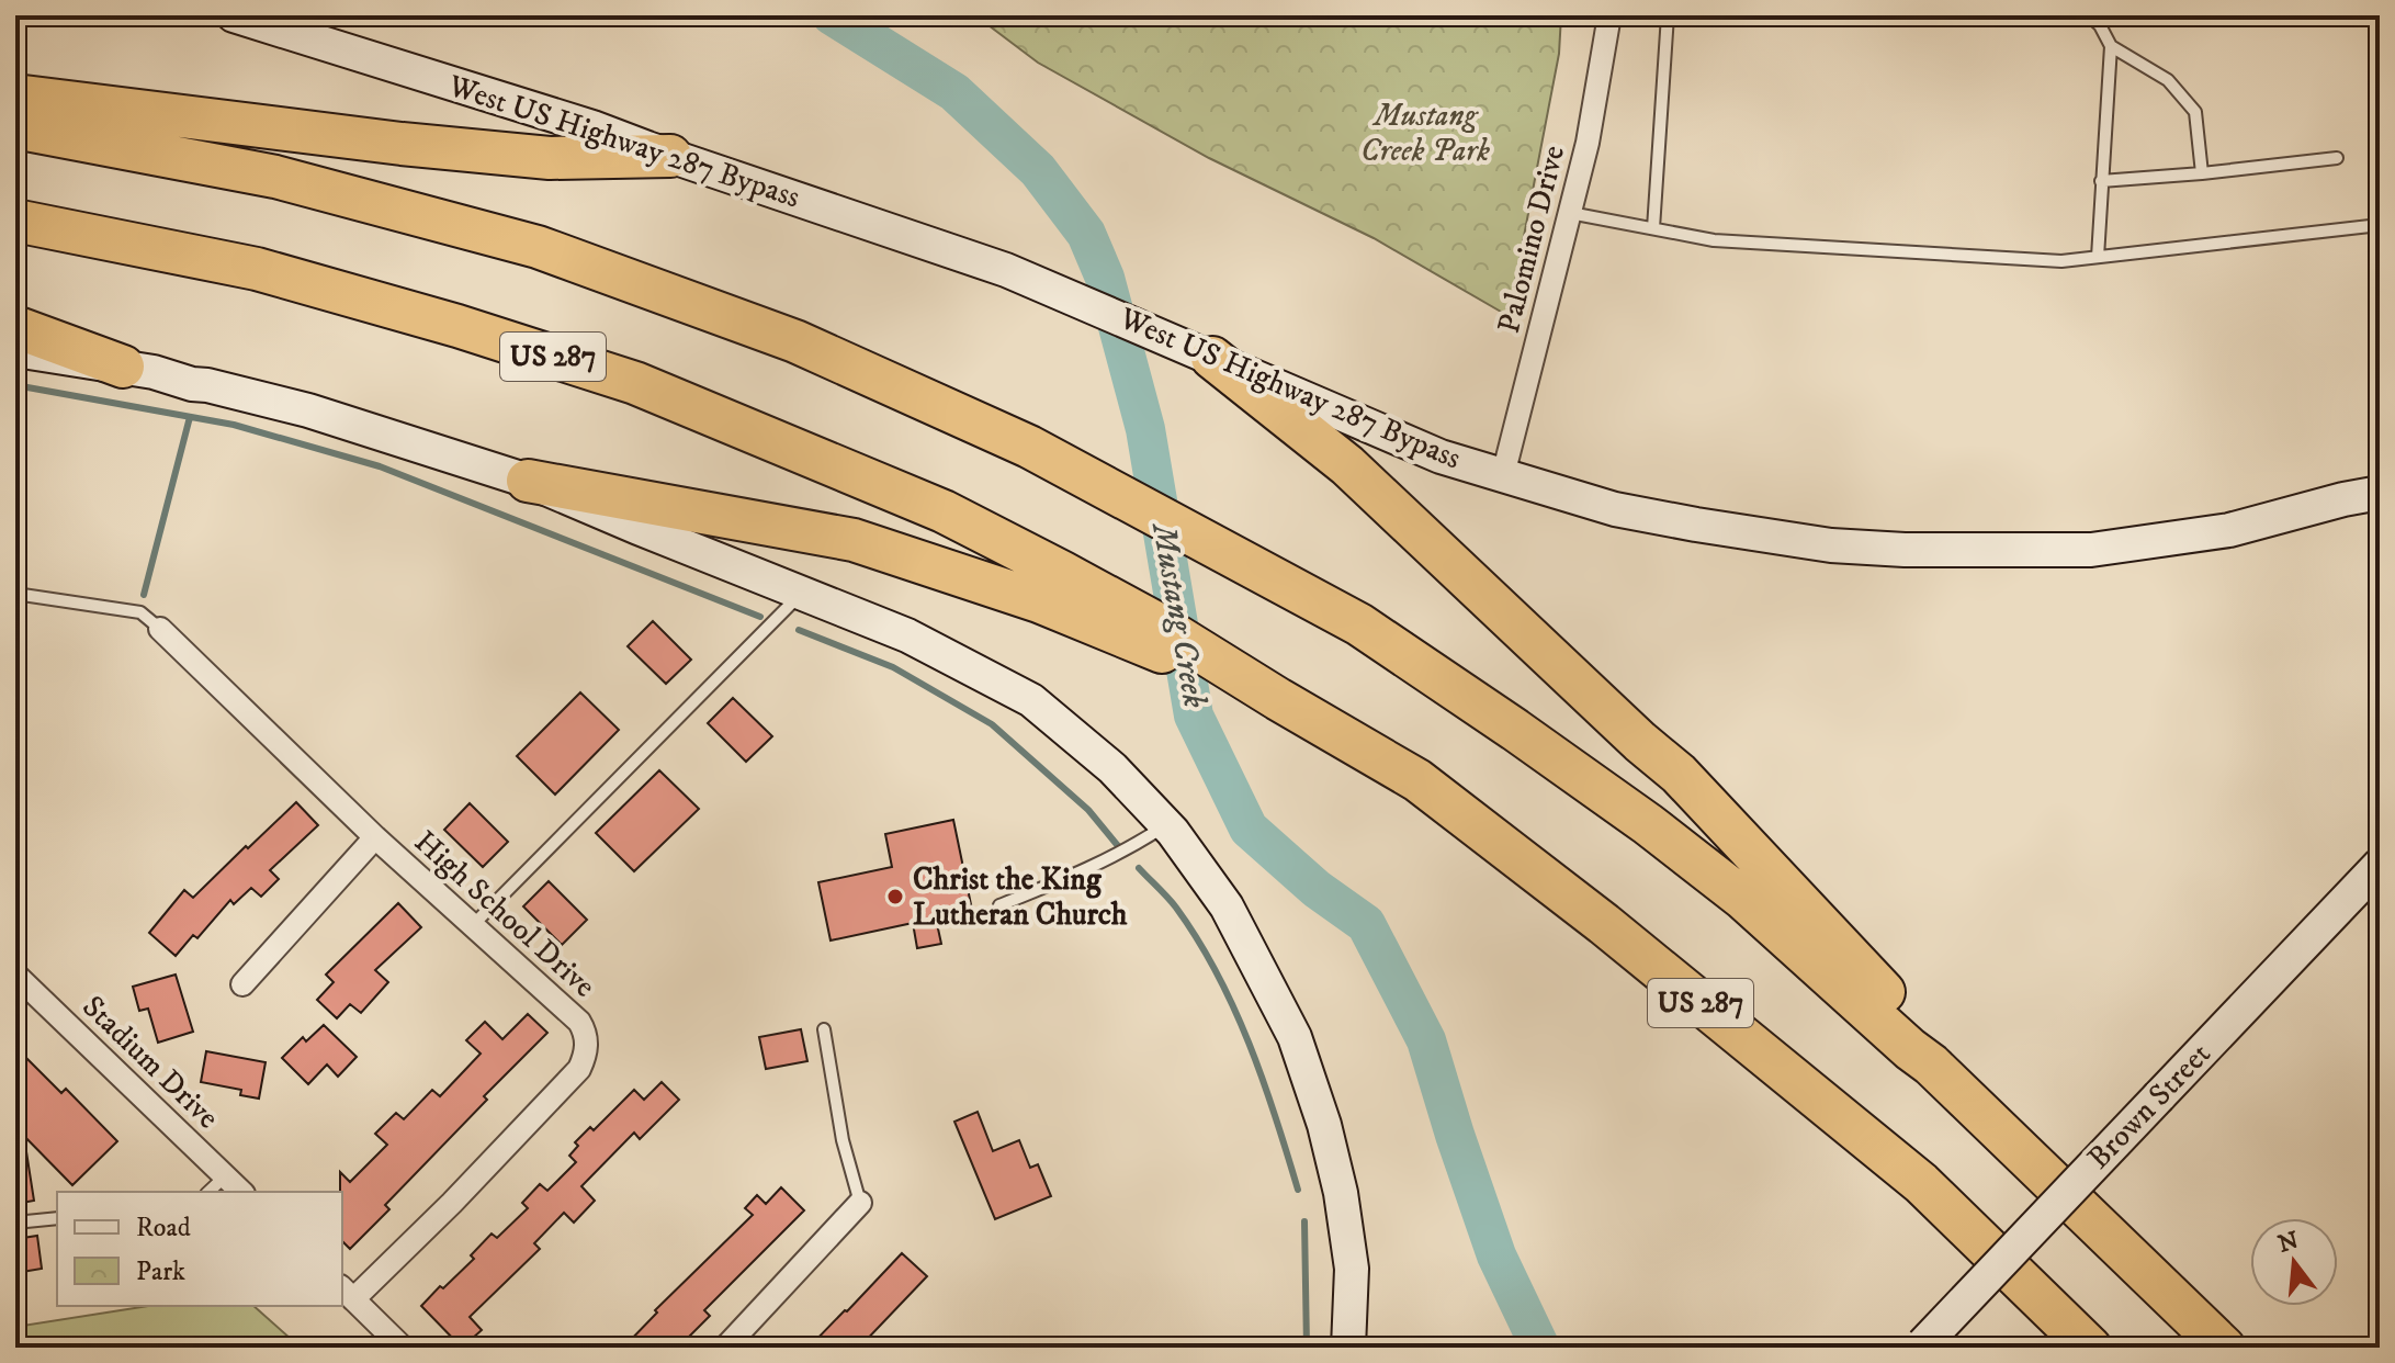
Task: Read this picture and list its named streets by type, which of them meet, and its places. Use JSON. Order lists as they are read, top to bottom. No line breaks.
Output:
{"streets":{"highway":["US 287"],"main road":["West US Highway 287 Bypass","Brown Street"],"street":["Palomino Drive","High School Drive","Stadium Drive"]},"crossings":[["West US Highway 287 Bypass","Palomino Drive"]],"water":["Mustang Creek"],"parks":["Mustang Creek Park"],"places":["Christ the King Lutheran Church"],"legend":["Road","Park"],"north":"top"}
